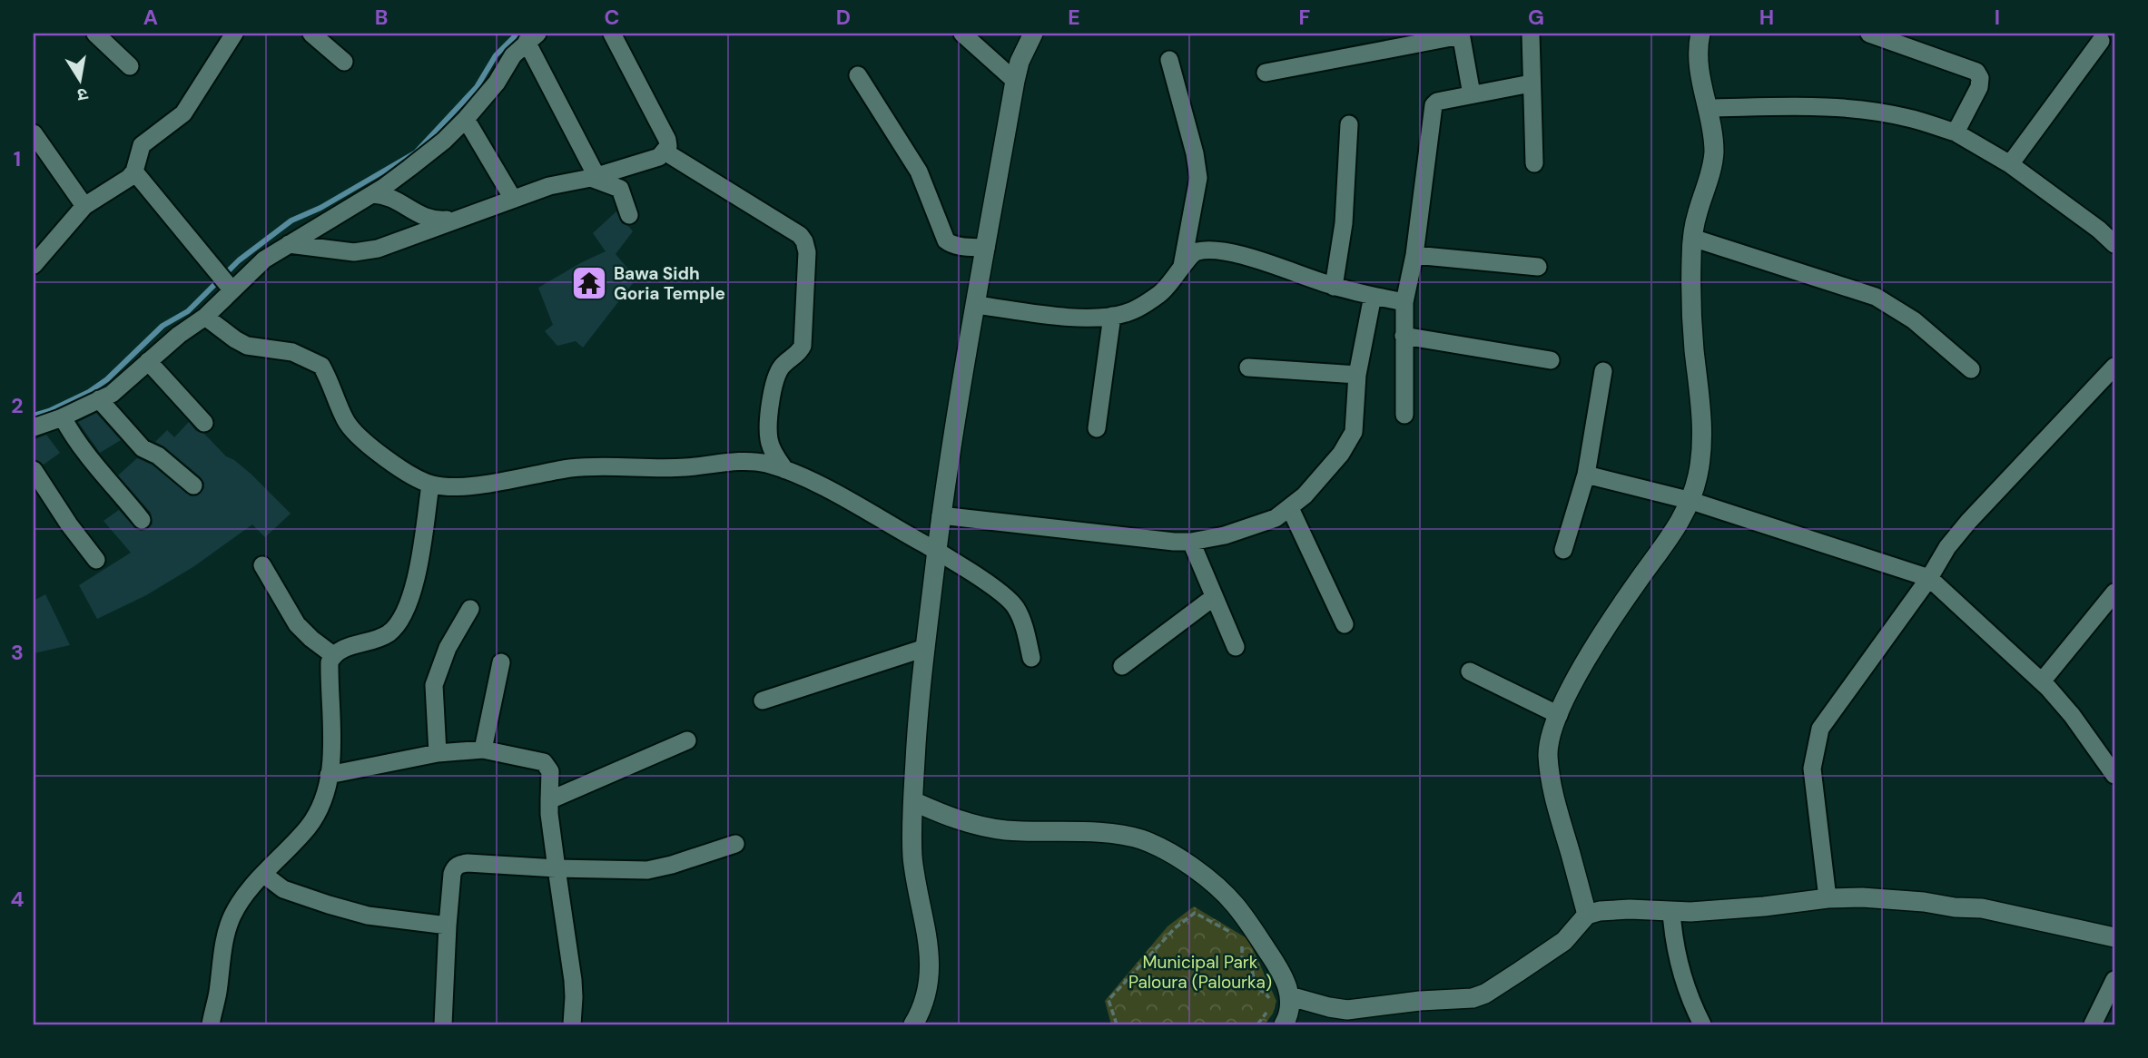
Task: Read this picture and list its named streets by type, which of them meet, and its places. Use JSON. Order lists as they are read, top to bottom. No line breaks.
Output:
{"parks":["Municipal Park Paloura (Palourka)"],"places":{"temple":["Bawa Sidh Goria Temple"]},"north":"bottom","grid":{"columns":["A","B","C","D","E","F","G","H","I"],"rows":["1","2","3","4"]}}
